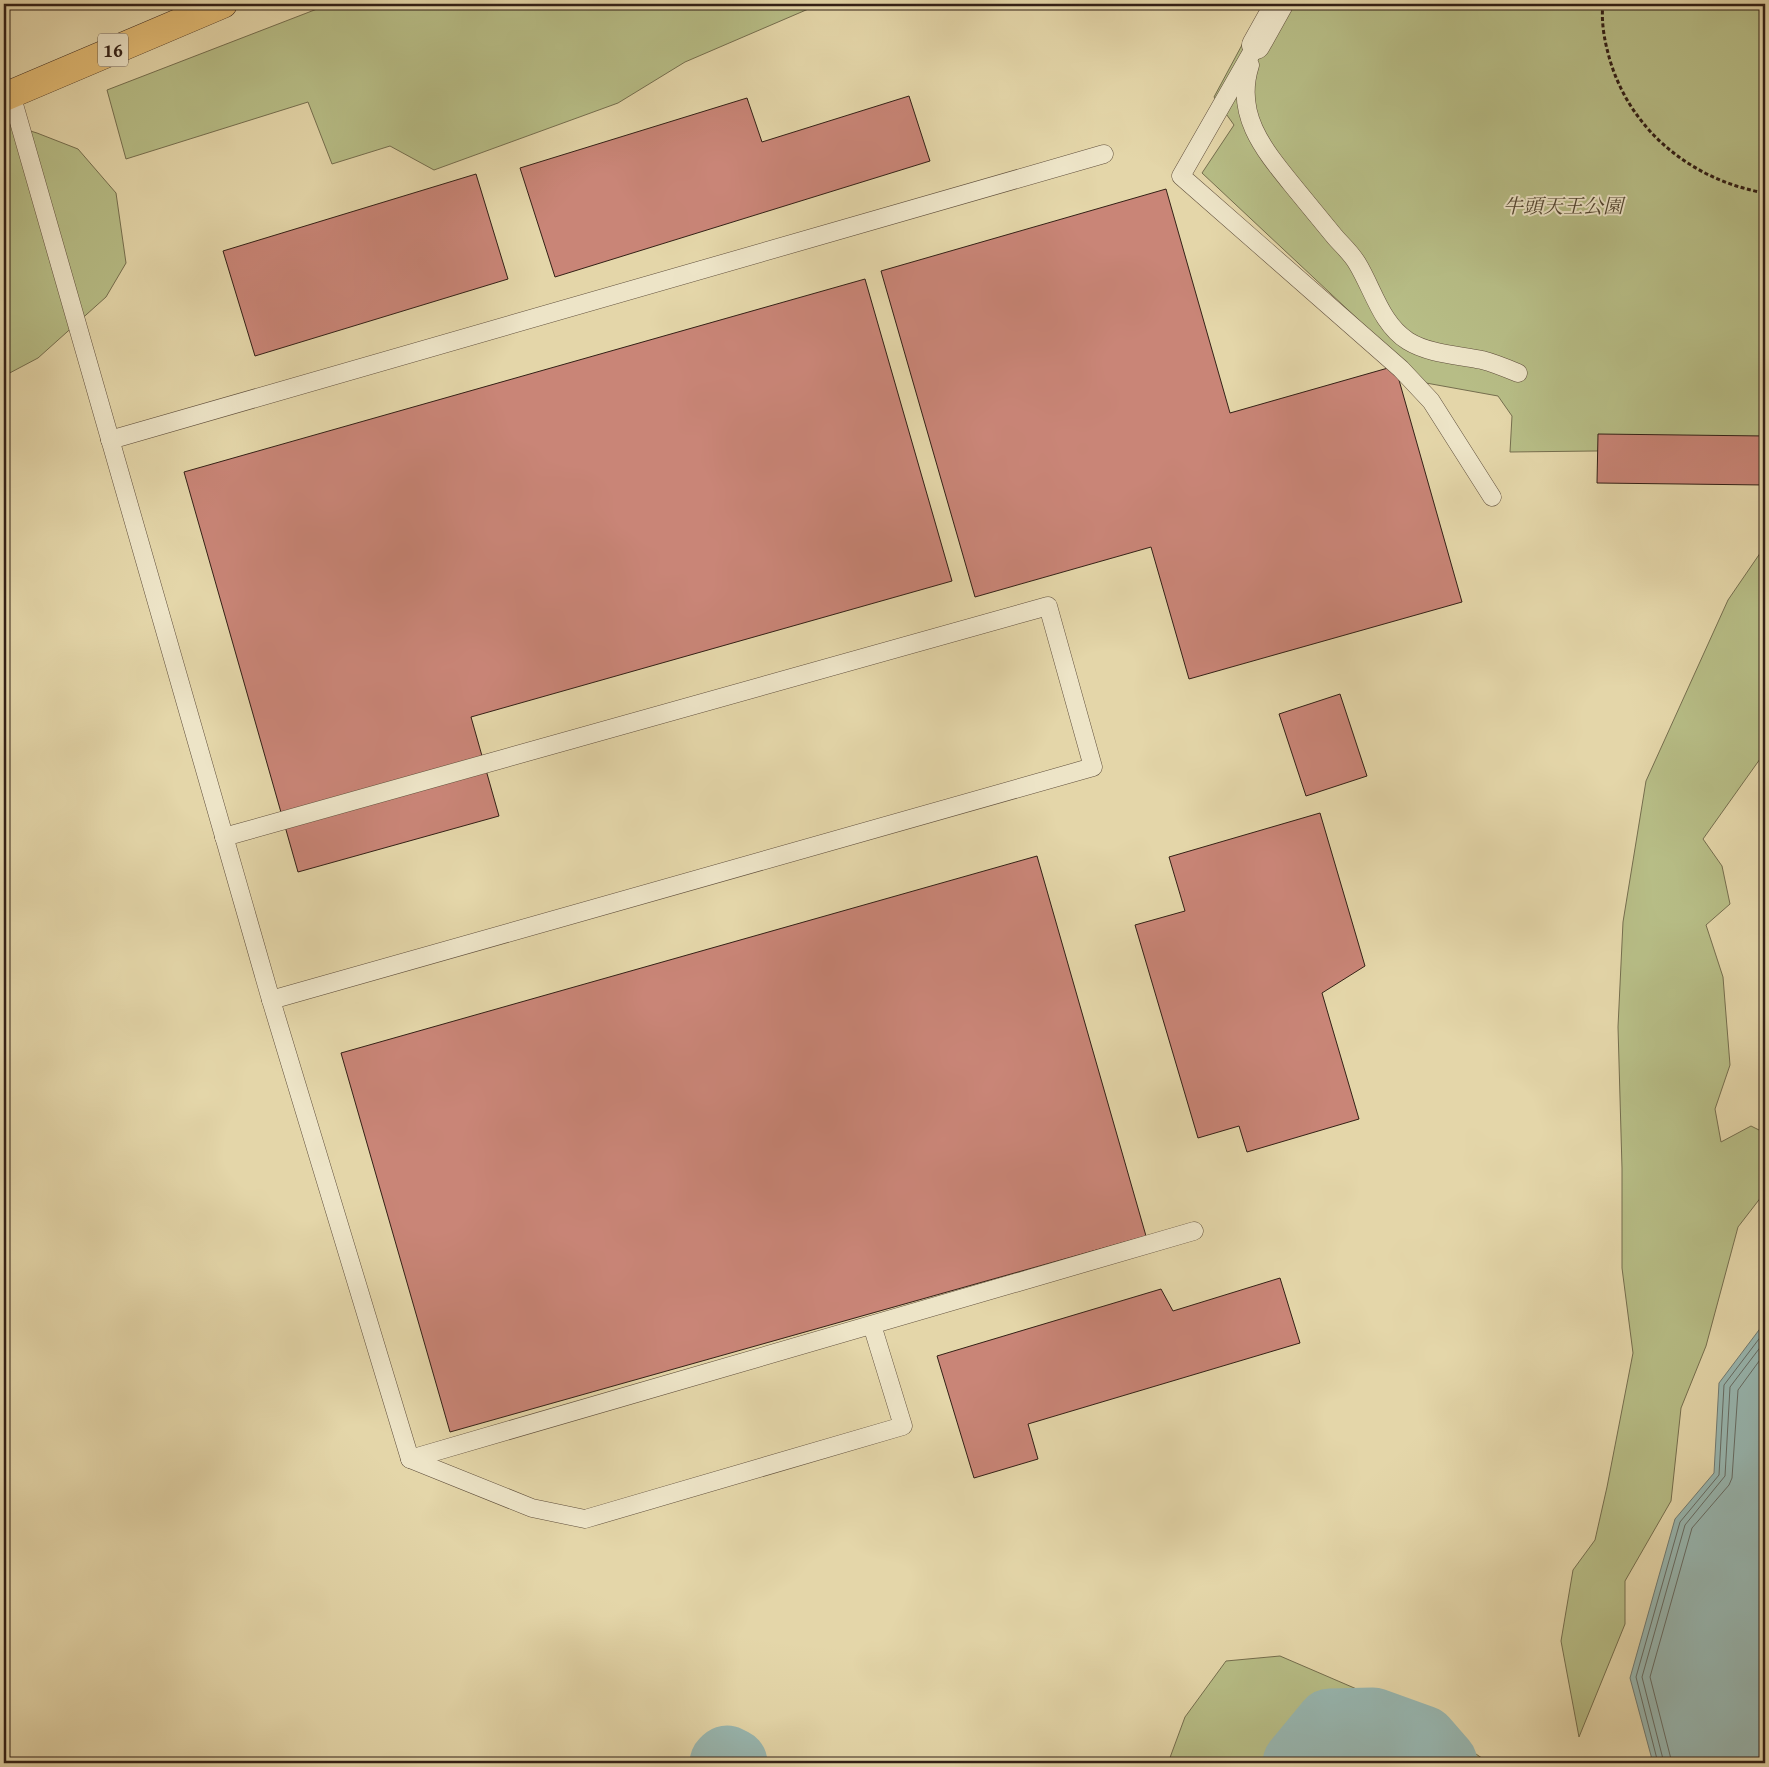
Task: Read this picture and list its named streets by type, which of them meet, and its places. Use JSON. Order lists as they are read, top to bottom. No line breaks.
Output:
{"streets":{"main road":["16"]},"parks":["牛頭天王公園"]}
